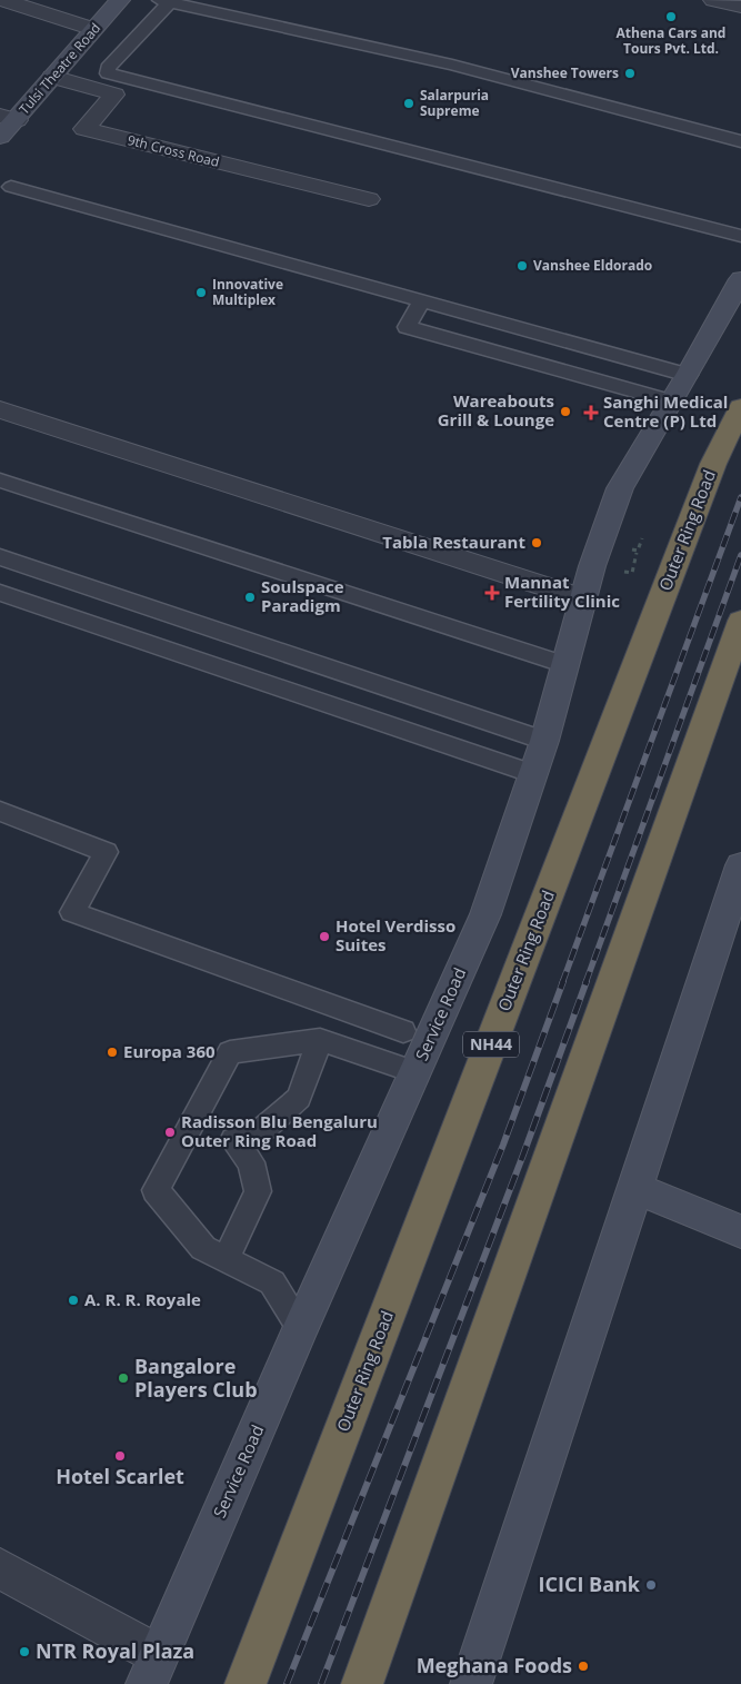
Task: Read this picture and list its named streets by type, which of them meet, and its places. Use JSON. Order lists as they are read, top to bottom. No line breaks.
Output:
{"streets":{"highway":["Outer Ring Road","NH44"],"street":["Tulsi Theatre Road","9th Cross Road","Service Road"]},"crossings":[["Tulsi Theatre Road","9th Cross Road"]],"places":{"other":["Athena Cars and Tours Pvt. Ltd.","Vanshee Towers","Salarpuria Supreme","Vanshee Eldorado","Innovative Multiplex","Wareabouts Grill & Lounge","Tabla Restaurant","Soulspace Paradigm","Hotel Verdisso Suites","Europa 360","Radisson Blu Bengaluru Outer Ring Road","A. R. R. Royale","Bangalore Players Club","Hotel Scarlet","ICICI Bank","NTR Royal Plaza","Meghana Foods"],"health":["Sanghi Medical Centre (P) Ltd","Mannat Fertility Clinic"]}}
